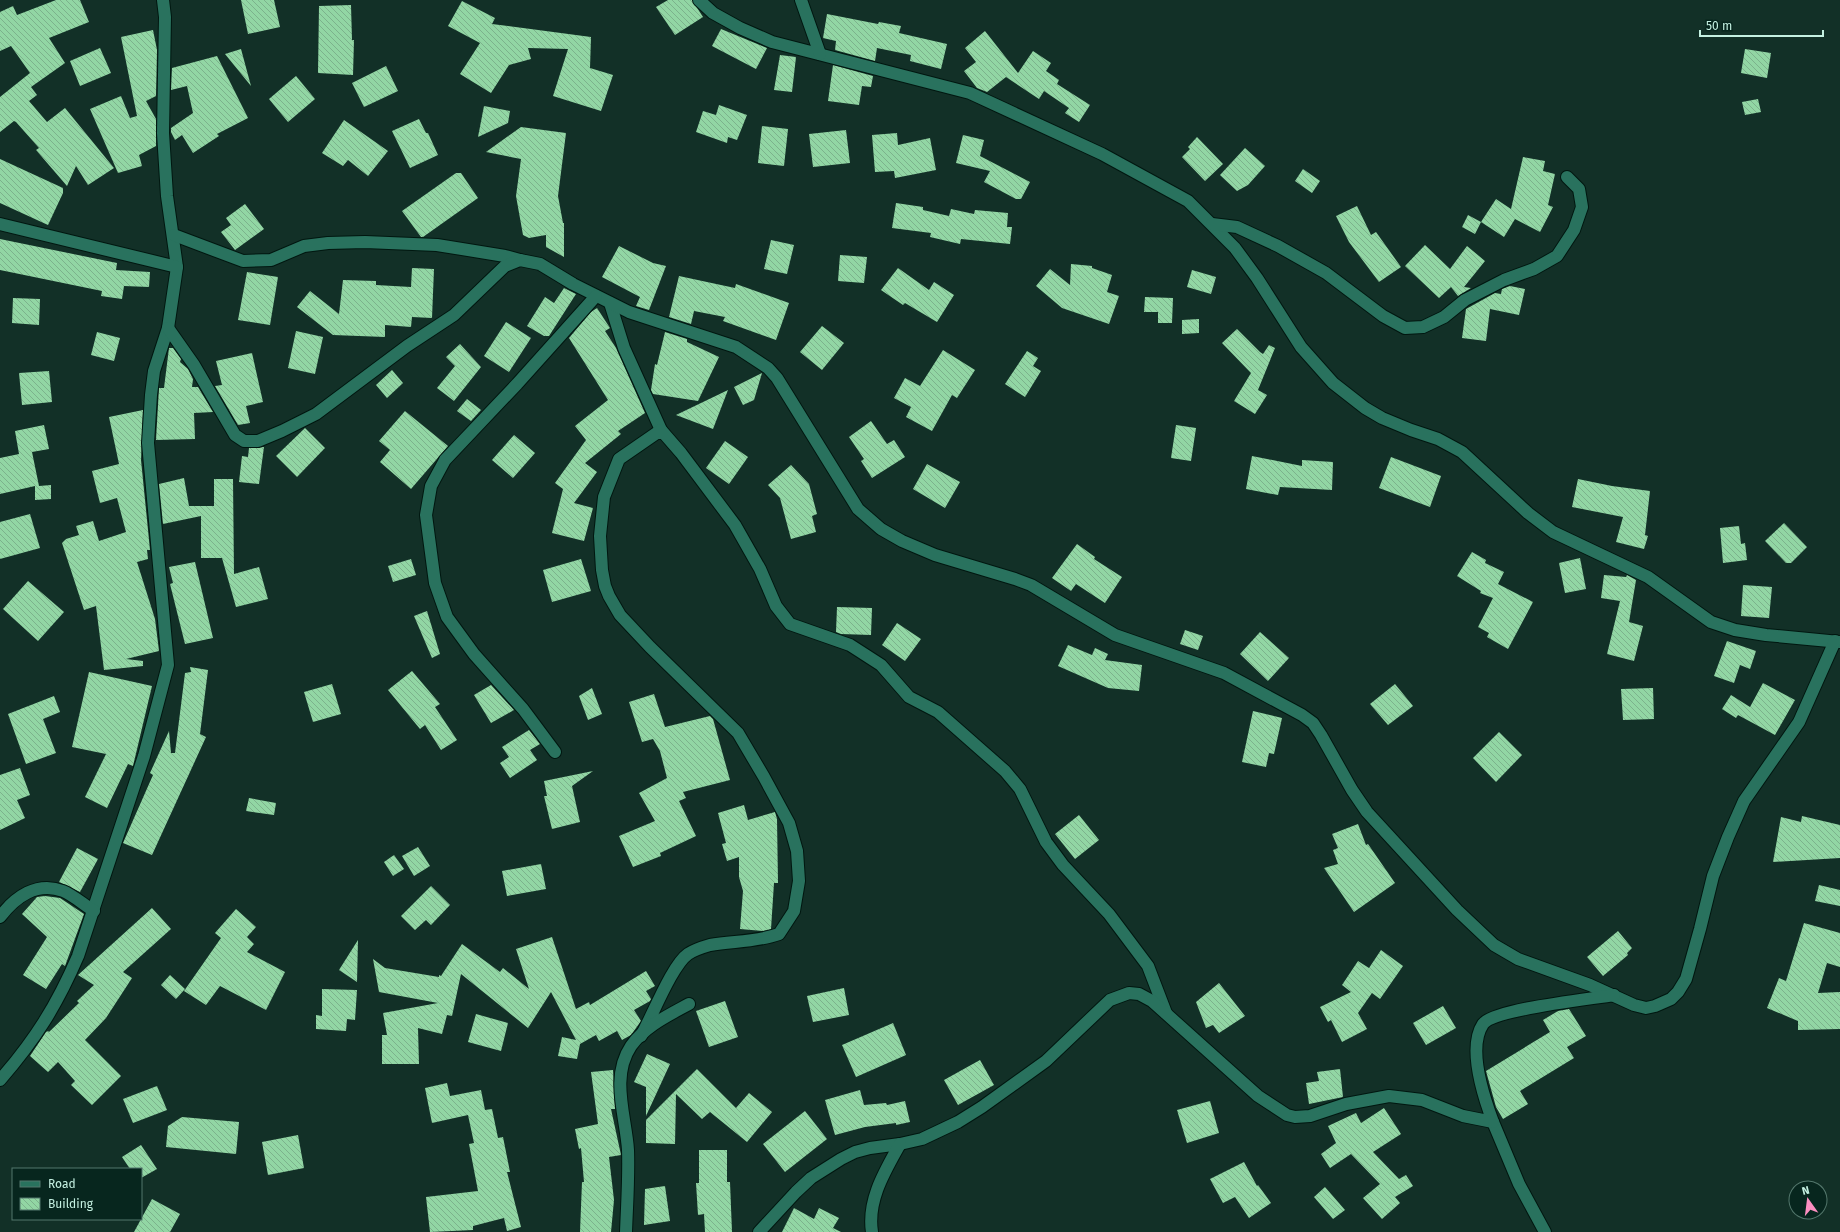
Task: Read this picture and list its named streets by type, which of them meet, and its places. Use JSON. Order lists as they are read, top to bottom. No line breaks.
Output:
{"legend":["Road","Building"],"scale_bar":"50 m","north":"top"}
